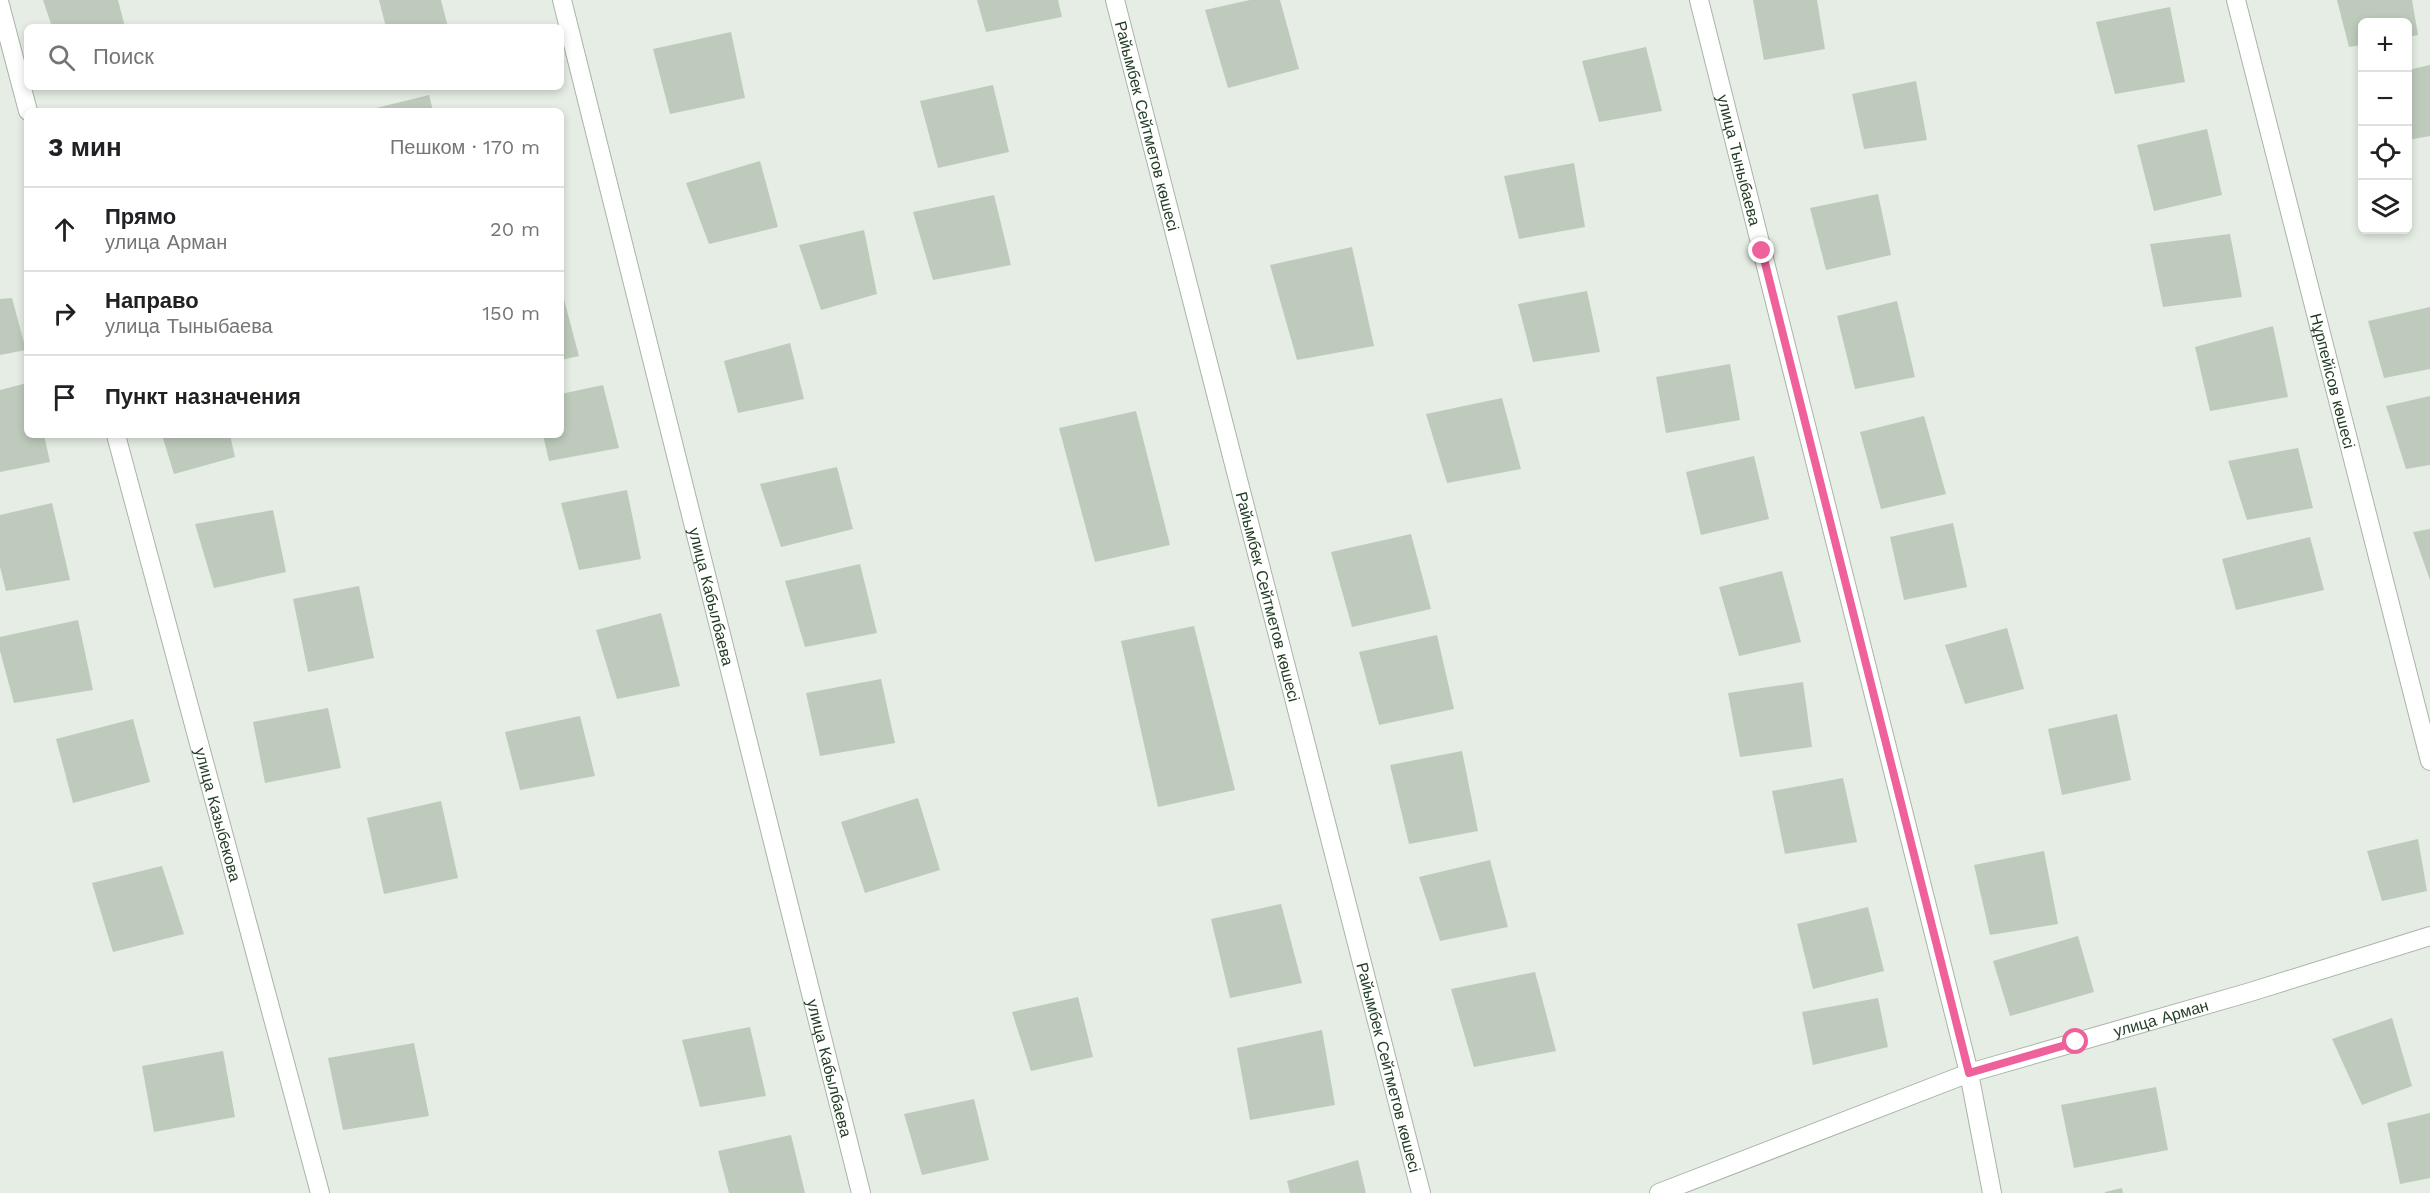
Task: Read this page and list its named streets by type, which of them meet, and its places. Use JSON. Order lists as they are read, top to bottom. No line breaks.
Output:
{"streets":{"street":["Райымбек Сейтметов көшесі","улица Тыныбаева","Нұрпейісов көшесі","улица Кабылбаева","улица Казыбекова","улица Арман"]},"crossings":[["улица Тыныбаева","улица Арман"]],"page":{"map_buttons":["+","−"],"search":"Поиск","heading":["3 мин","Пешком · 170 m"],"list":[["Прямо","улица Арман","20 m"],["Направо","улица Тыныбаева","150 m"],"Пункт назначения"]}}
